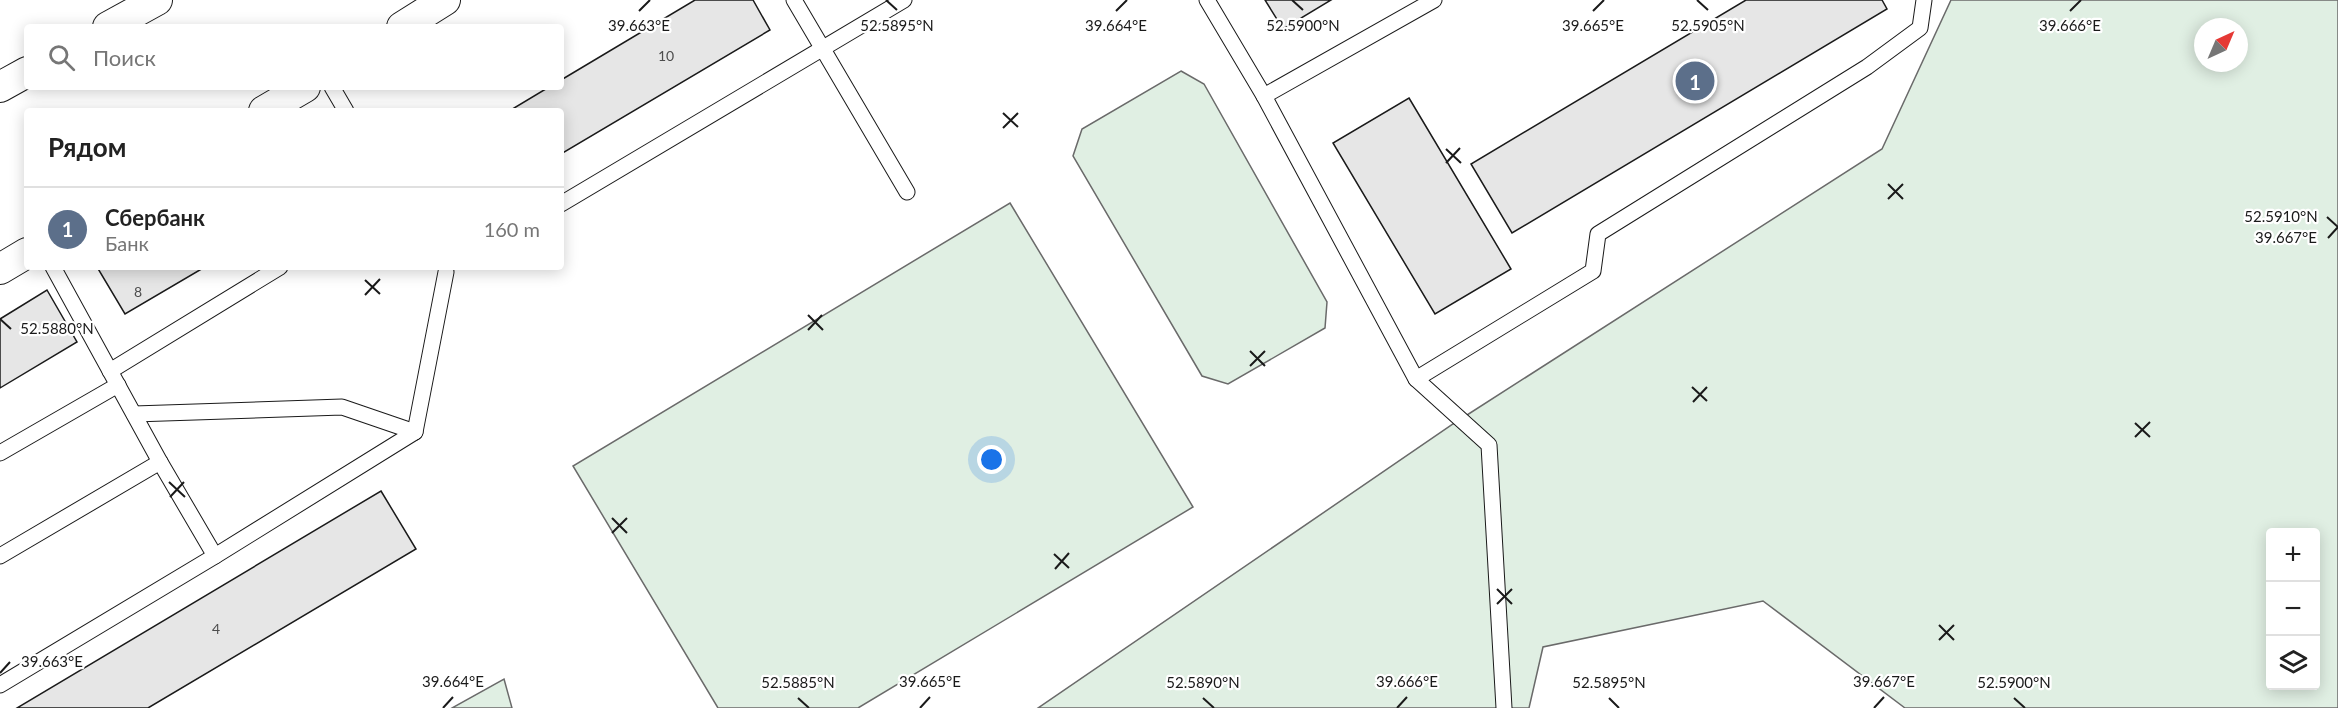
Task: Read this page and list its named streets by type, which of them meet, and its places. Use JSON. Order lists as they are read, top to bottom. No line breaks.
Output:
{"house_numbers":["10","8","4"],"north":"top right","page":{"search":"Поиск","pins":"1","heading":"Рядом","list":[{"mark":"1","name":"Сбербанк","note":"Банк","value":"160 m"}],"map_buttons":["+","−"]},"coordinates":["52.5895°N","52.5900°N","52.5905°N","39.663°E","39.664°E","39.665°E","39.666°E","52.5910°N","39.667°E","52.5880°N","52.5885°N","52.5890°N"]}
